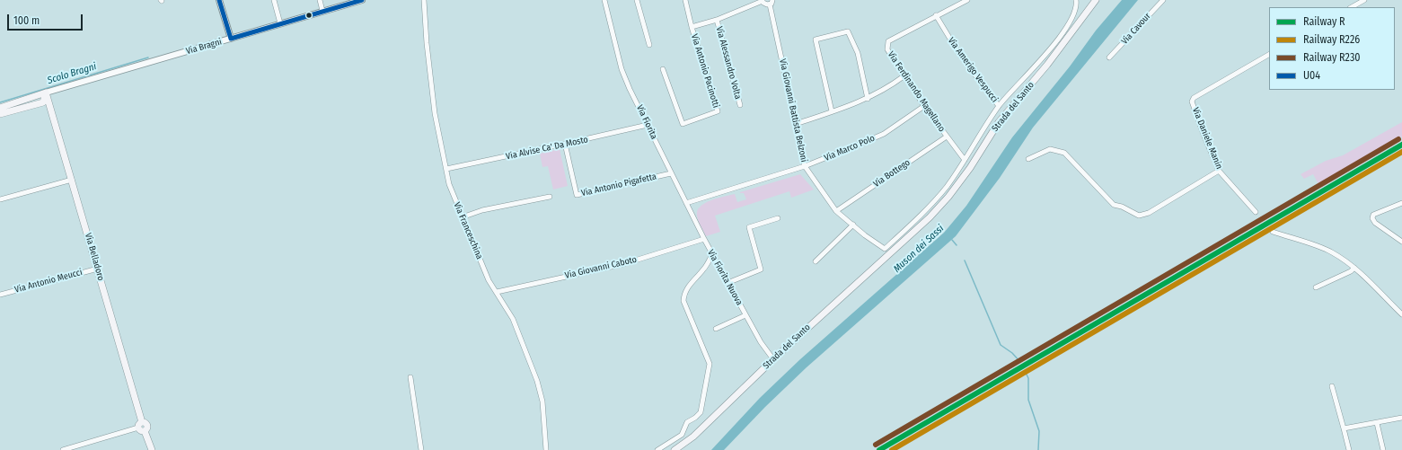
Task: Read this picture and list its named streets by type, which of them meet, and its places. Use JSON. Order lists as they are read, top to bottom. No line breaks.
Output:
{"streets":{"main road":["Via Bragni","Strada del Santo","Via Belladoro"],"street":["Via Cavour","Via Alessandro Volta","Via Amerigo Vespucci","Via Antonio Pacinotti","Via Ferdinando Magellano","Via Giovanni Battista Belzoni","Via Fiorita","Via Daniele Manin","Via Alvise Ca' Da Mosto","Via Marco Polo","Via Bottego","Via Antonio Pigafetta","Via Franceschina","Via Giovanni Caboto","Via Fiorita Nuova","Via Antonio Meucci"]},"crossings":[["Via Alessandro Volta","Via Antonio Pacinotti"],["Via Amerigo Vespucci","Via Ferdinando Magellano"],["Via Amerigo Vespucci","Strada del Santo"],["Via Ferdinando Magellano","Strada del Santo"],["Via Ferdinando Magellano","Via Marco Polo"],["Via Ferdinando Magellano","Via Bottego"],["Strada del Santo","Via Giovanni Battista Belzoni"],["Strada del Santo","Via Fiorita Nuova"],["Via Giovanni Battista Belzoni","Via Marco Polo"],["Via Giovanni Battista Belzoni","Via Bottego"],["Via Fiorita","Via Alvise Ca' Da Mosto"],["Via Fiorita","Via Marco Polo"],["Via Fiorita","Via Antonio Pigafetta"],["Via Fiorita","Via Giovanni Caboto"],["Via Fiorita","Via Fiorita Nuova"],["Via Alvise Ca' Da Mosto","Via Antonio Pigafetta"],["Via Alvise Ca' Da Mosto","Via Franceschina"],["Via Franceschina","Via Giovanni Caboto"],["Via Belladoro","Via Antonio Meucci"],["Via Giovanni Caboto","Via Fiorita Nuova"]],"water":["Scolo Bragni","Muson dei Sassi"],"lines":["transit line U04","rail line R230","rail line R","rail line R226"],"legend":["Railway R","Railway R226","Railway R230","U04"],"scale_bar":"100 m"}
